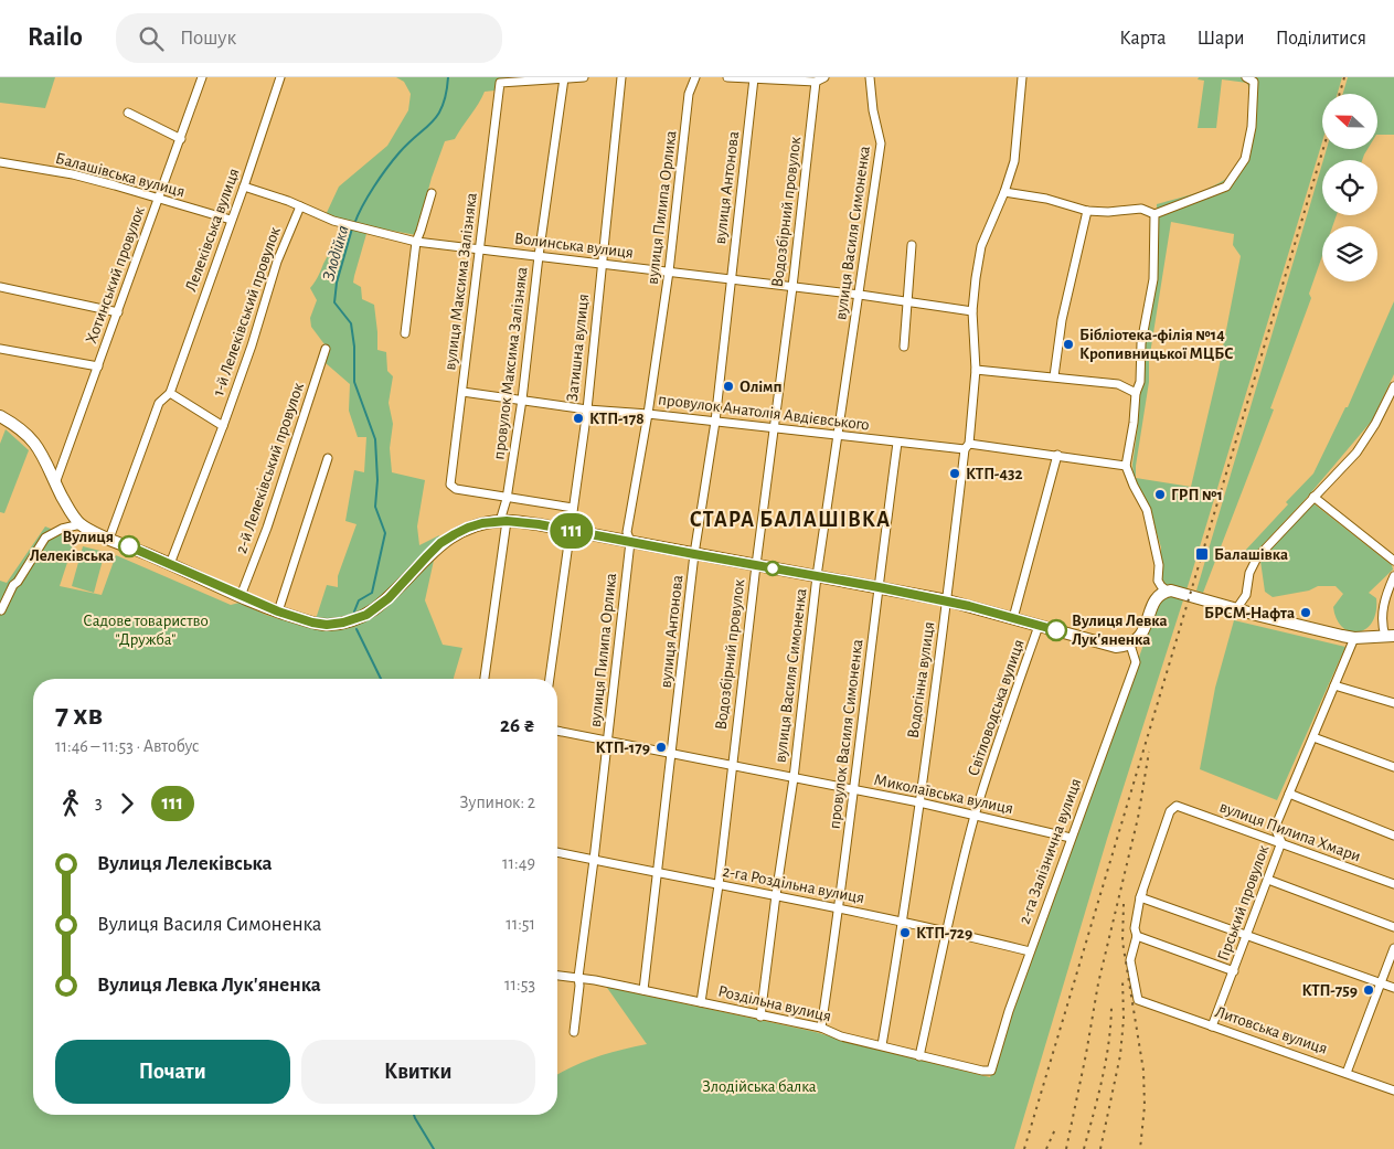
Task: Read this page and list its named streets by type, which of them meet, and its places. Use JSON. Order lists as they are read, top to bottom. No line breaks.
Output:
{"streets":{"street":["Балашівська вулиця","вулиця Антонова","вулиця Пилипа Орлика","Водозбірний провулок","Лелеківська вулиця","вулиця Василя Симоненка","Волинська вулиця","Хотинський провулок","вулиця Максима Залізняка","1-й Лелеківський провулок","Затишна вулиця","провулок Максима Залізняка","провулок Анатолія Авдієвського","2-й Лелеківський провулок","Водогінна вулиця","Світловодська вулиця","провулок Василя Симоненка","Миколаївська вулиця","вулиця Пилипа Хмари","2-га Залізнична вулиця","2-га Роздільна вулиця","Гірський провулок","Роздільна вулиця","Литовська вулиця"]},"crossings":[["Балашівська вулиця","Лелеківська вулиця"],["Балашівська вулиця","Хотинський провулок"],["вулиця Антонова","Волинська вулиця"],["вулиця Антонова","провулок Анатолія Авдієвського"],["вулиця Антонова","Миколаївська вулиця"],["вулиця Антонова","2-га Роздільна вулиця"],["вулиця Антонова","Роздільна вулиця"],["вулиця Пилипа Орлика","Волинська вулиця"],["вулиця Пилипа Орлика","провулок Анатолія Авдієвського"],["вулиця Пилипа Орлика","Миколаївська вулиця"],["вулиця Пилипа Орлика","2-га Роздільна вулиця"],["вулиця Пилипа Орлика","Роздільна вулиця"],["Водозбірний провулок","Волинська вулиця"],["Водозбірний провулок","провулок Анатолія Авдієвського"],["Водозбірний провулок","Миколаївська вулиця"],["Водозбірний провулок","2-га Роздільна вулиця"],["Водозбірний провулок","Роздільна вулиця"],["Лелеківська вулиця","Волинська вулиця"],["вулиця Василя Симоненка","Волинська вулиця"],["вулиця Василя Симоненка","провулок Анатолія Авдієвського"],["вулиця Василя Симоненка","Миколаївська вулиця"],["вулиця Василя Симоненка","2-га Роздільна вулиця"],["вулиця Василя Симоненка","Роздільна вулиця"],["Волинська вулиця","вулиця Максима Залізняка"],["Волинська вулиця","1-й Лелеківський провулок"],["Волинська вулиця","Затишна вулиця"],["Волинська вулиця","провулок Максима Залізняка"],["Волинська вулиця","Водогінна вулиця"],["вулиця Максима Залізняка","провулок Максима Залізняка"],["вулиця Максима Залізняка","провулок Анатолія Авдієвського"],["Затишна вулиця","провулок Анатолія Авдієвського"],["провулок Максима Залізняка","провулок Анатолія Авдієвського"],["провулок Анатолія Авдієвського","Водогінна вулиця"],["провулок Анатолія Авдієвського","провулок Василя Симоненка"],["Водогінна вулиця","Миколаївська вулиця"],["Водогінна вулиця","2-га Роздільна вулиця"],["Водогінна вулиця","Роздільна вулиця"],["Світловодська вулиця","Миколаївська вулиця"],["Світловодська вулиця","2-га Роздільна вулиця"],["Світловодська вулиця","Роздільна вулиця"],["провулок Василя Симоненка","Миколаївська вулиця"],["провулок Василя Симоненка","2-га Роздільна вулиця"],["провулок Василя Симоненка","Роздільна вулиця"],["Миколаївська вулиця","2-га Залізнична вулиця"],["вулиця Пилипа Хмари","Гірський провулок"],["2-га Залізнична вулиця","2-га Роздільна вулиця"],["2-га Залізнична вулиця","Роздільна вулиця"],["Гірський провулок","Литовська вулиця"]],"districts":["СТАРА БАЛАШІВКА"],"water":["Злодійка"],"parks":["Садове товариство \"Дружба\"","Злодійська балка"],"places":{"other":["Бібліотека-філія №14 Кропивницької МЦБС","Олімп","КТП-178","КТП-432","ГРП №1","Вулиця Лелеківська","БРСМ-Нафта","Вулиця Левка Лук'яненка","КТП-179","КТП-729","КТП-759"],"transit":["Балашівка"]},"lines":["bus line 111"],"north":"left","page":{"header":"Railo","search":"Пошук","nav":["Карта","Шари","Поділитися"],"on_map":"111","heading":["7 хв","11:46 – 11:53 · Автобус","26 ₴"],"legs":["3","111","Зупинок: 2"],"list":[{"name":"Вулиця Лелеківська","value":"11:49"},{"name":"Вулиця Василя Симоненка","value":"11:51"},{"name":"Вулиця Левка Лук'яненка","value":"11:53"}],"buttons":["Почати","Квитки"]}}
